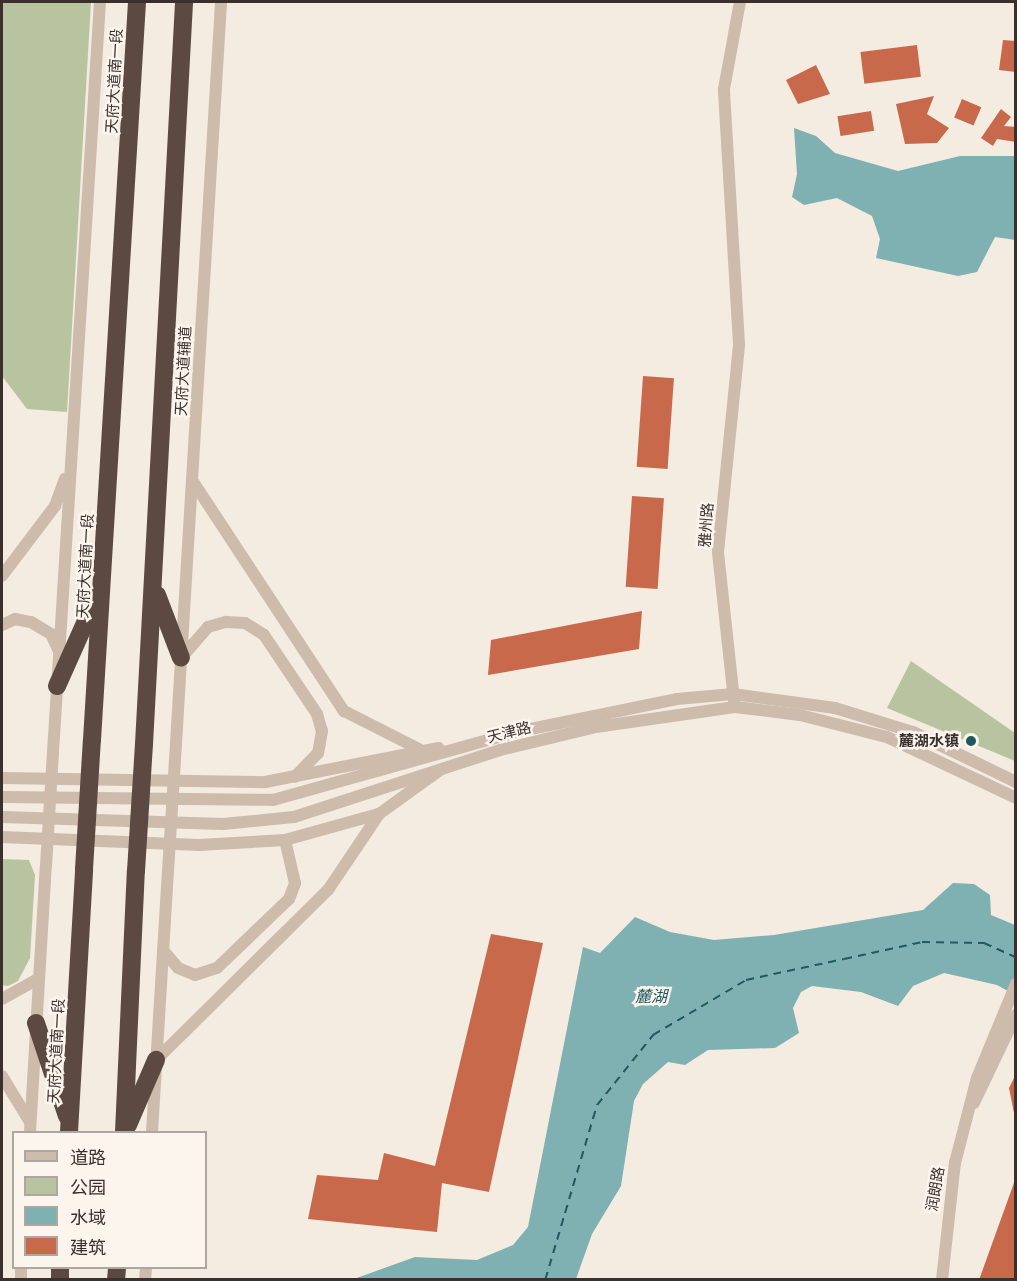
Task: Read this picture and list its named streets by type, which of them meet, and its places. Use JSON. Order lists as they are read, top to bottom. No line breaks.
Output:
{"streets":{"highway":["天府大道南一段"],"street":["天府大道辅道","雅州路","天津路","润朗路"]},"crossings":[["雅州路","天津路"]],"water":["麓湖"],"places":["麓湖水镇"],"legend":["道路","公园","水域","建筑"]}
